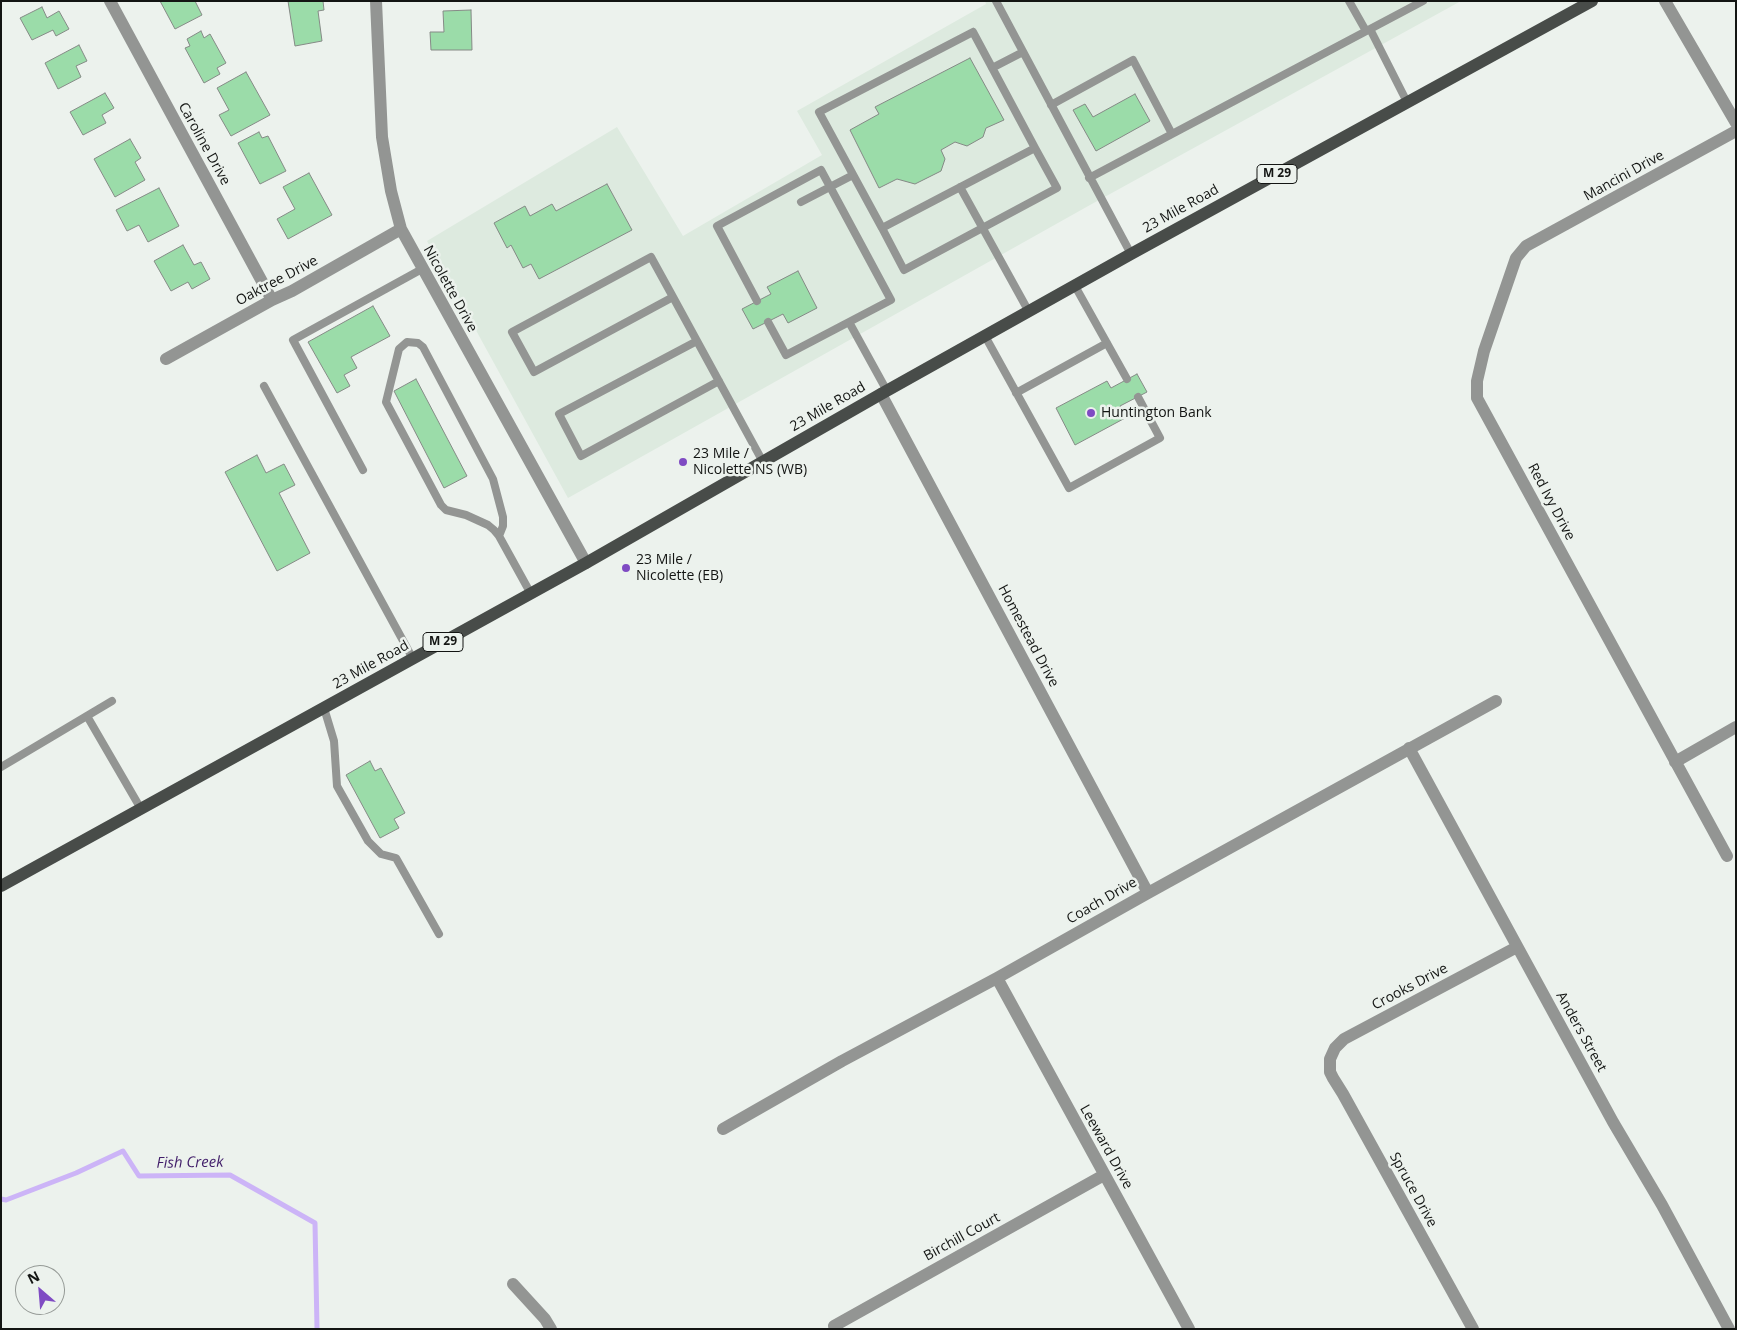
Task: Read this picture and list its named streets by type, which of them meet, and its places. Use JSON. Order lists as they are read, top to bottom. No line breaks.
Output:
{"streets":{"main road":["M 29","23 Mile Road"],"street":["Caroline Drive","Mancini Drive","Oaktree Drive","Nicolette Drive","Red Ivy Drive","Homestead Drive","Coach Drive","Crooks Drive","Anders Street","Leeward Drive","Spruce Drive","Birchill Court"]},"crossings":[["Caroline Drive","Oaktree Drive"],["Mancini Drive","Red Ivy Drive"],["23 Mile Road","Nicolette Drive"],["23 Mile Road","Homestead Drive"],["Oaktree Drive","Nicolette Drive"],["Homestead Drive","Coach Drive"],["Coach Drive","Anders Street"],["Coach Drive","Leeward Drive"],["Crooks Drive","Anders Street"],["Crooks Drive","Spruce Drive"],["Leeward Drive","Birchill Court"]],"water":["Fish Creek"],"places":["Huntington Bank","23 Mile / Nicolette NS (WB)","23 Mile / Nicolette (EB)"],"north":"top left"}
